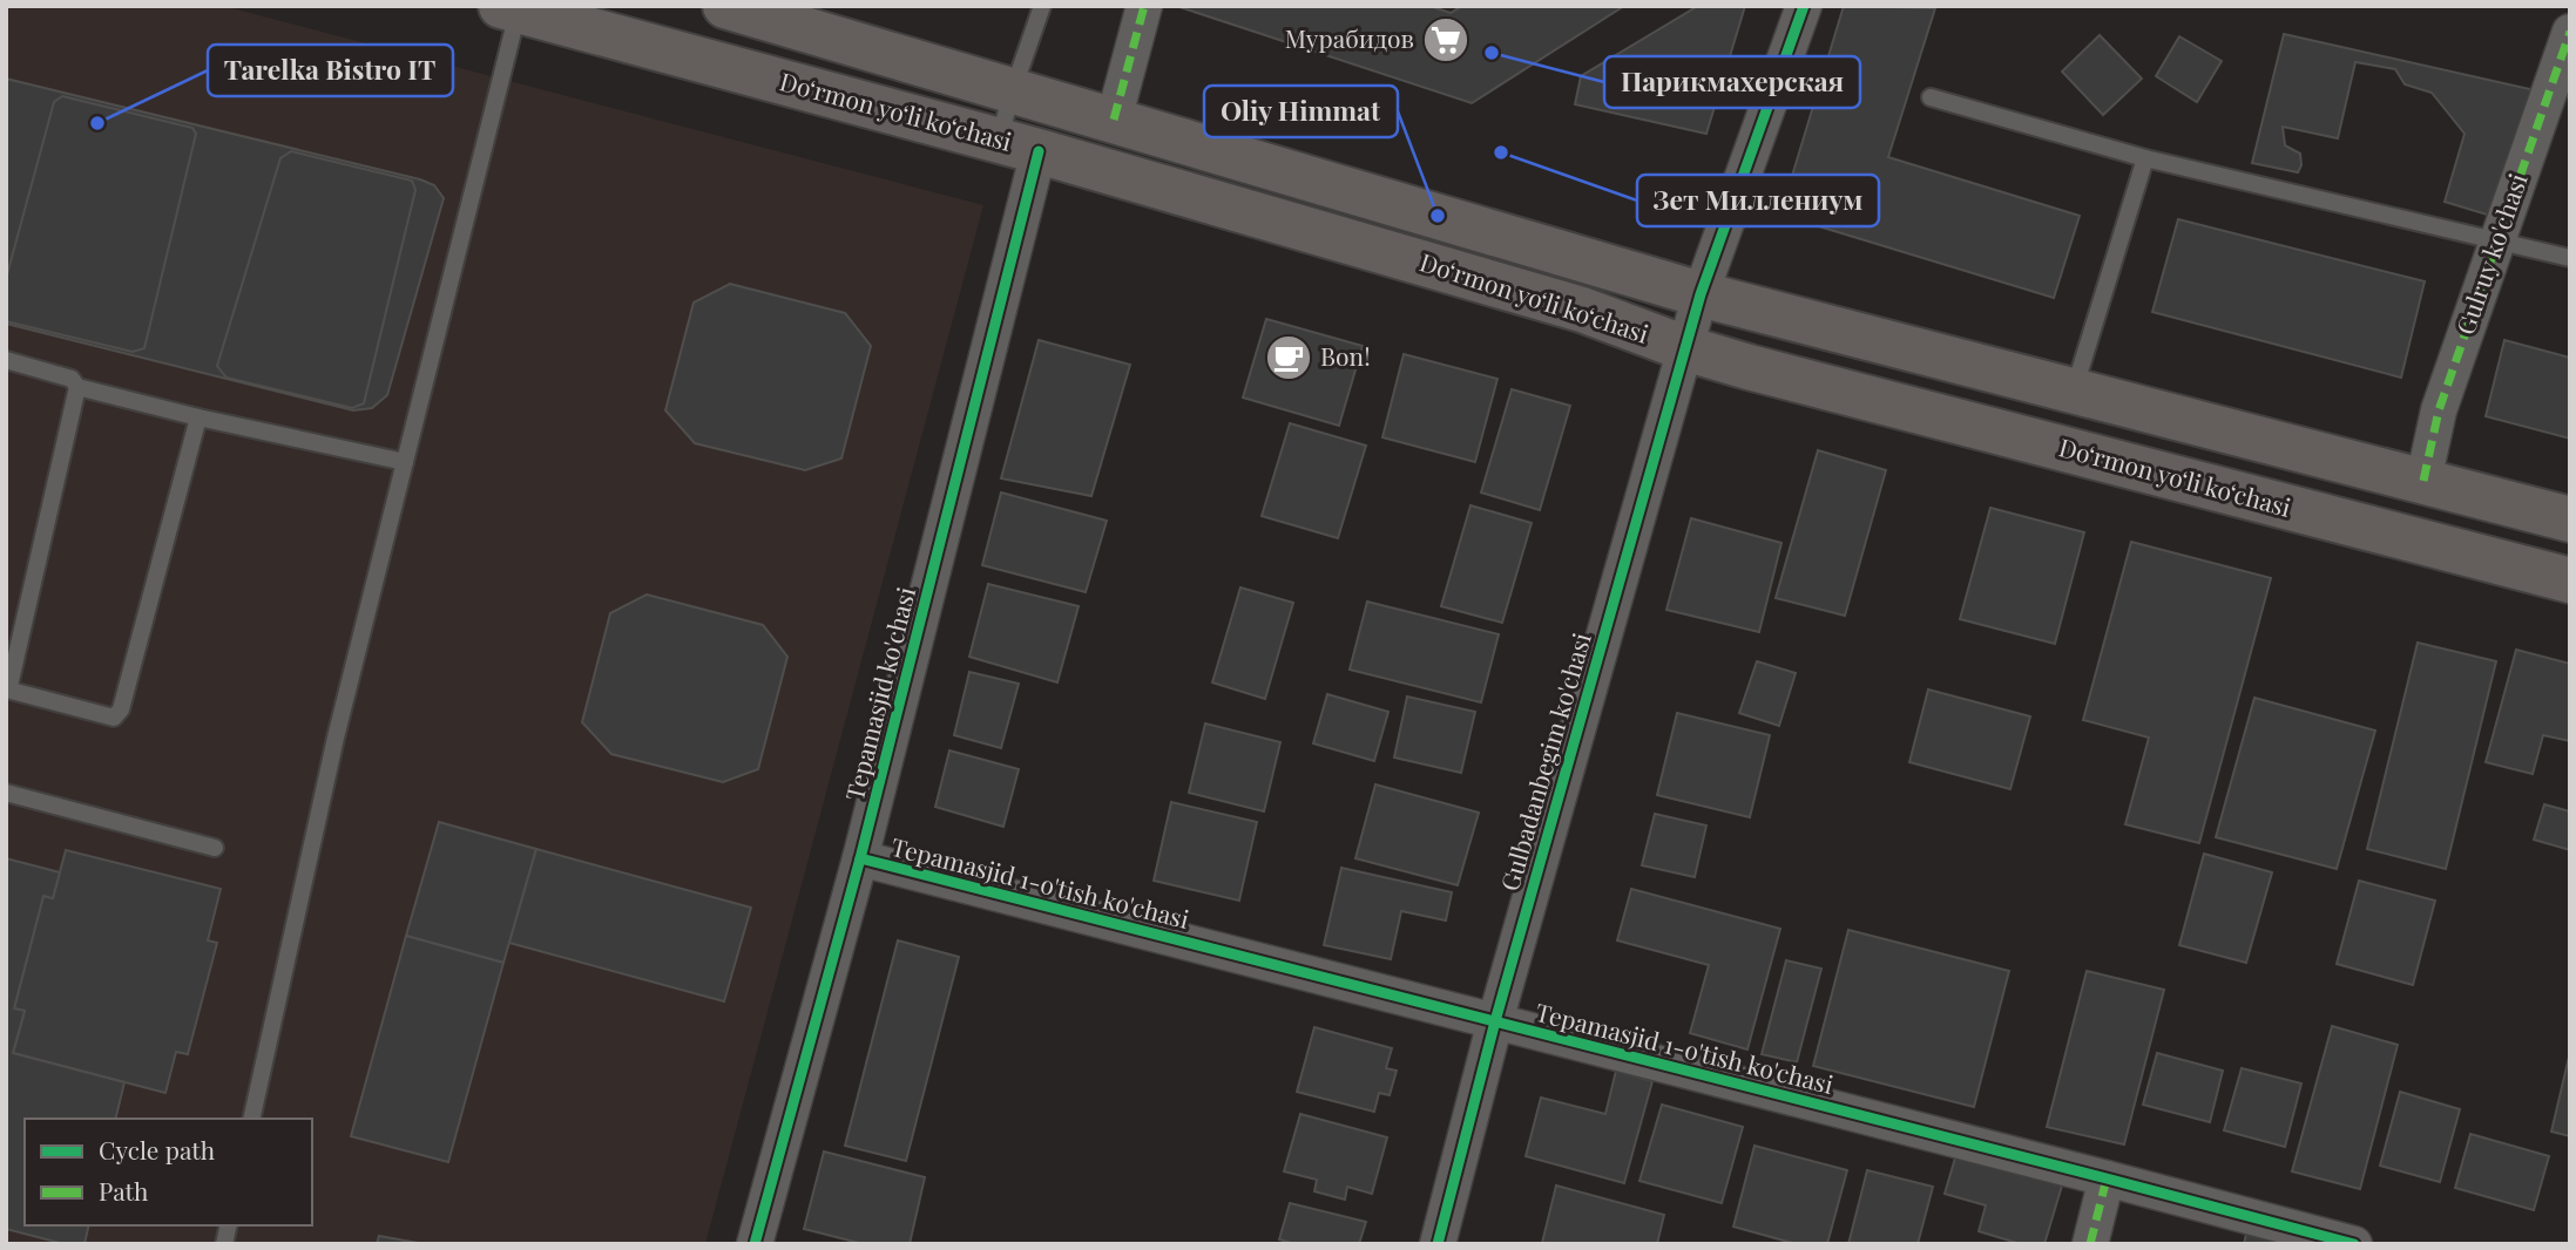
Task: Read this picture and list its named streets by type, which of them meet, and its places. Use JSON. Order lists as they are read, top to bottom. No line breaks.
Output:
{"streets":{"main road":["Do‘rmon yo‘li ko‘chasi"],"street":["Gulruy ko'chasi","Tepamasjid ko'chasi","Gulbadanbegim ko'chasi","Tepamasjid 1-o'tish ko'chasi"]},"crossings":[["Do‘rmon yo‘li ko‘chasi","Gulruy ko'chasi"],["Do‘rmon yo‘li ko‘chasi","Tepamasjid ko'chasi"],["Do‘rmon yo‘li ko‘chasi","Gulbadanbegim ko'chasi"],["Tepamasjid ko'chasi","Tepamasjid 1-o'tish ko'chasi"],["Gulbadanbegim ko'chasi","Tepamasjid 1-o'tish ko'chasi"]],"places":{"supermarket":["Мурабидов"],"other":["Парикмахерская","Tarelka Bistro IT","Зет Миллениум","Oliy Himmat"],"cafe":["Bon!"]},"legend":["Cycle path","Path"]}
